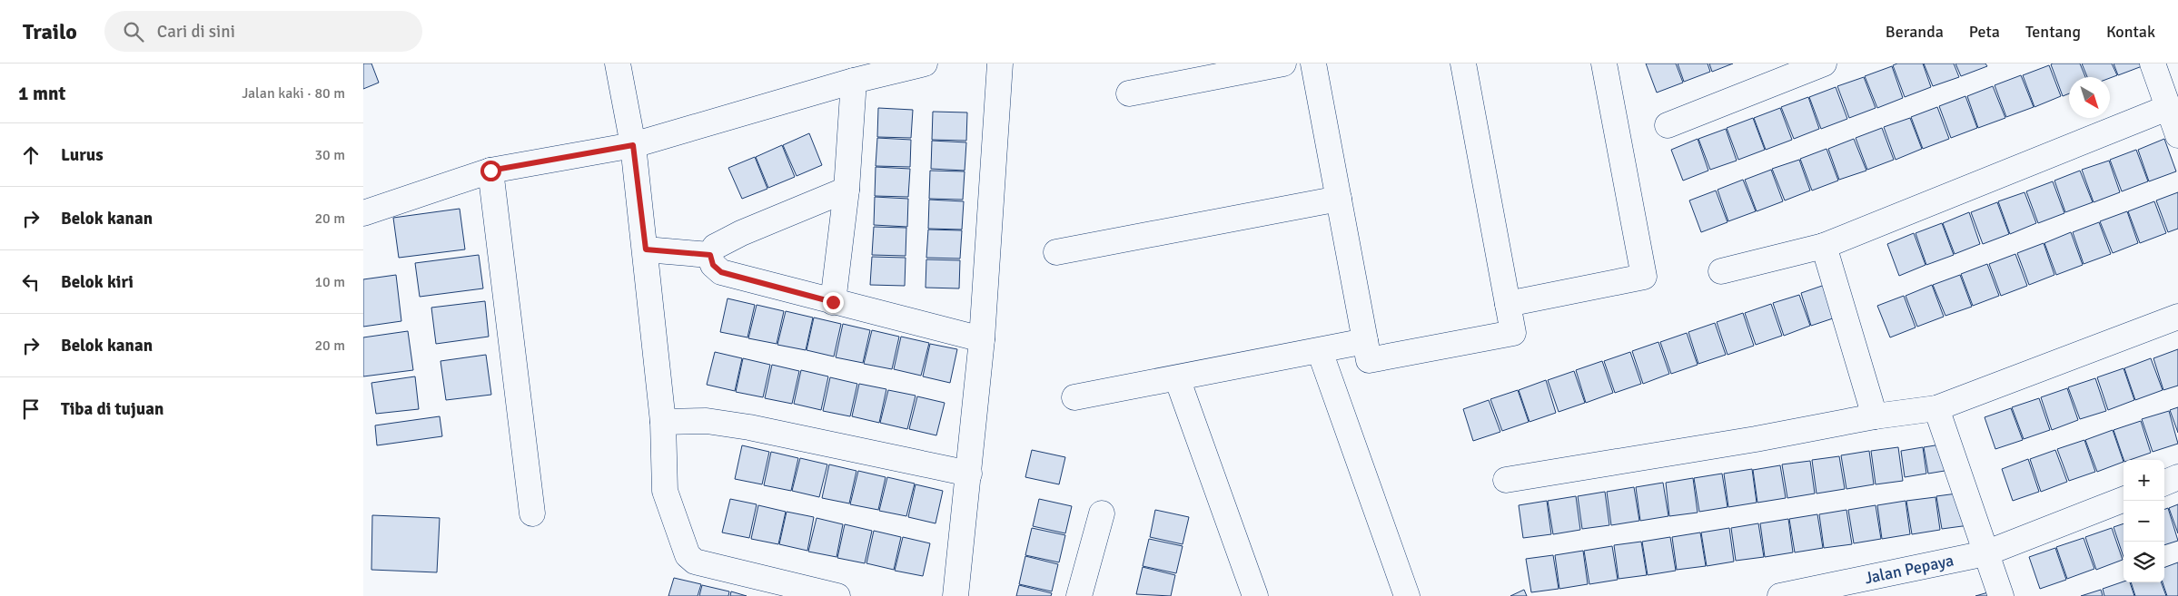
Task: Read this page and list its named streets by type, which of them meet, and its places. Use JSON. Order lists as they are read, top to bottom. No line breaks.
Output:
{"streets":{"street":["Jalan Pepaya"]},"north":"bottom right","page":{"header":"Trailo","search":"Cari di sini","nav":["Beranda","Peta","Tentang","Kontak"],"heading":["1 mnt","Jalan kaki · 80 m"],"list":[["Lurus","30 m"],["Belok kanan","20 m"],["Belok kiri","10 m"],["Belok kanan","20 m"],"Tiba di tujuan"],"map_buttons":["+","−"]}}
